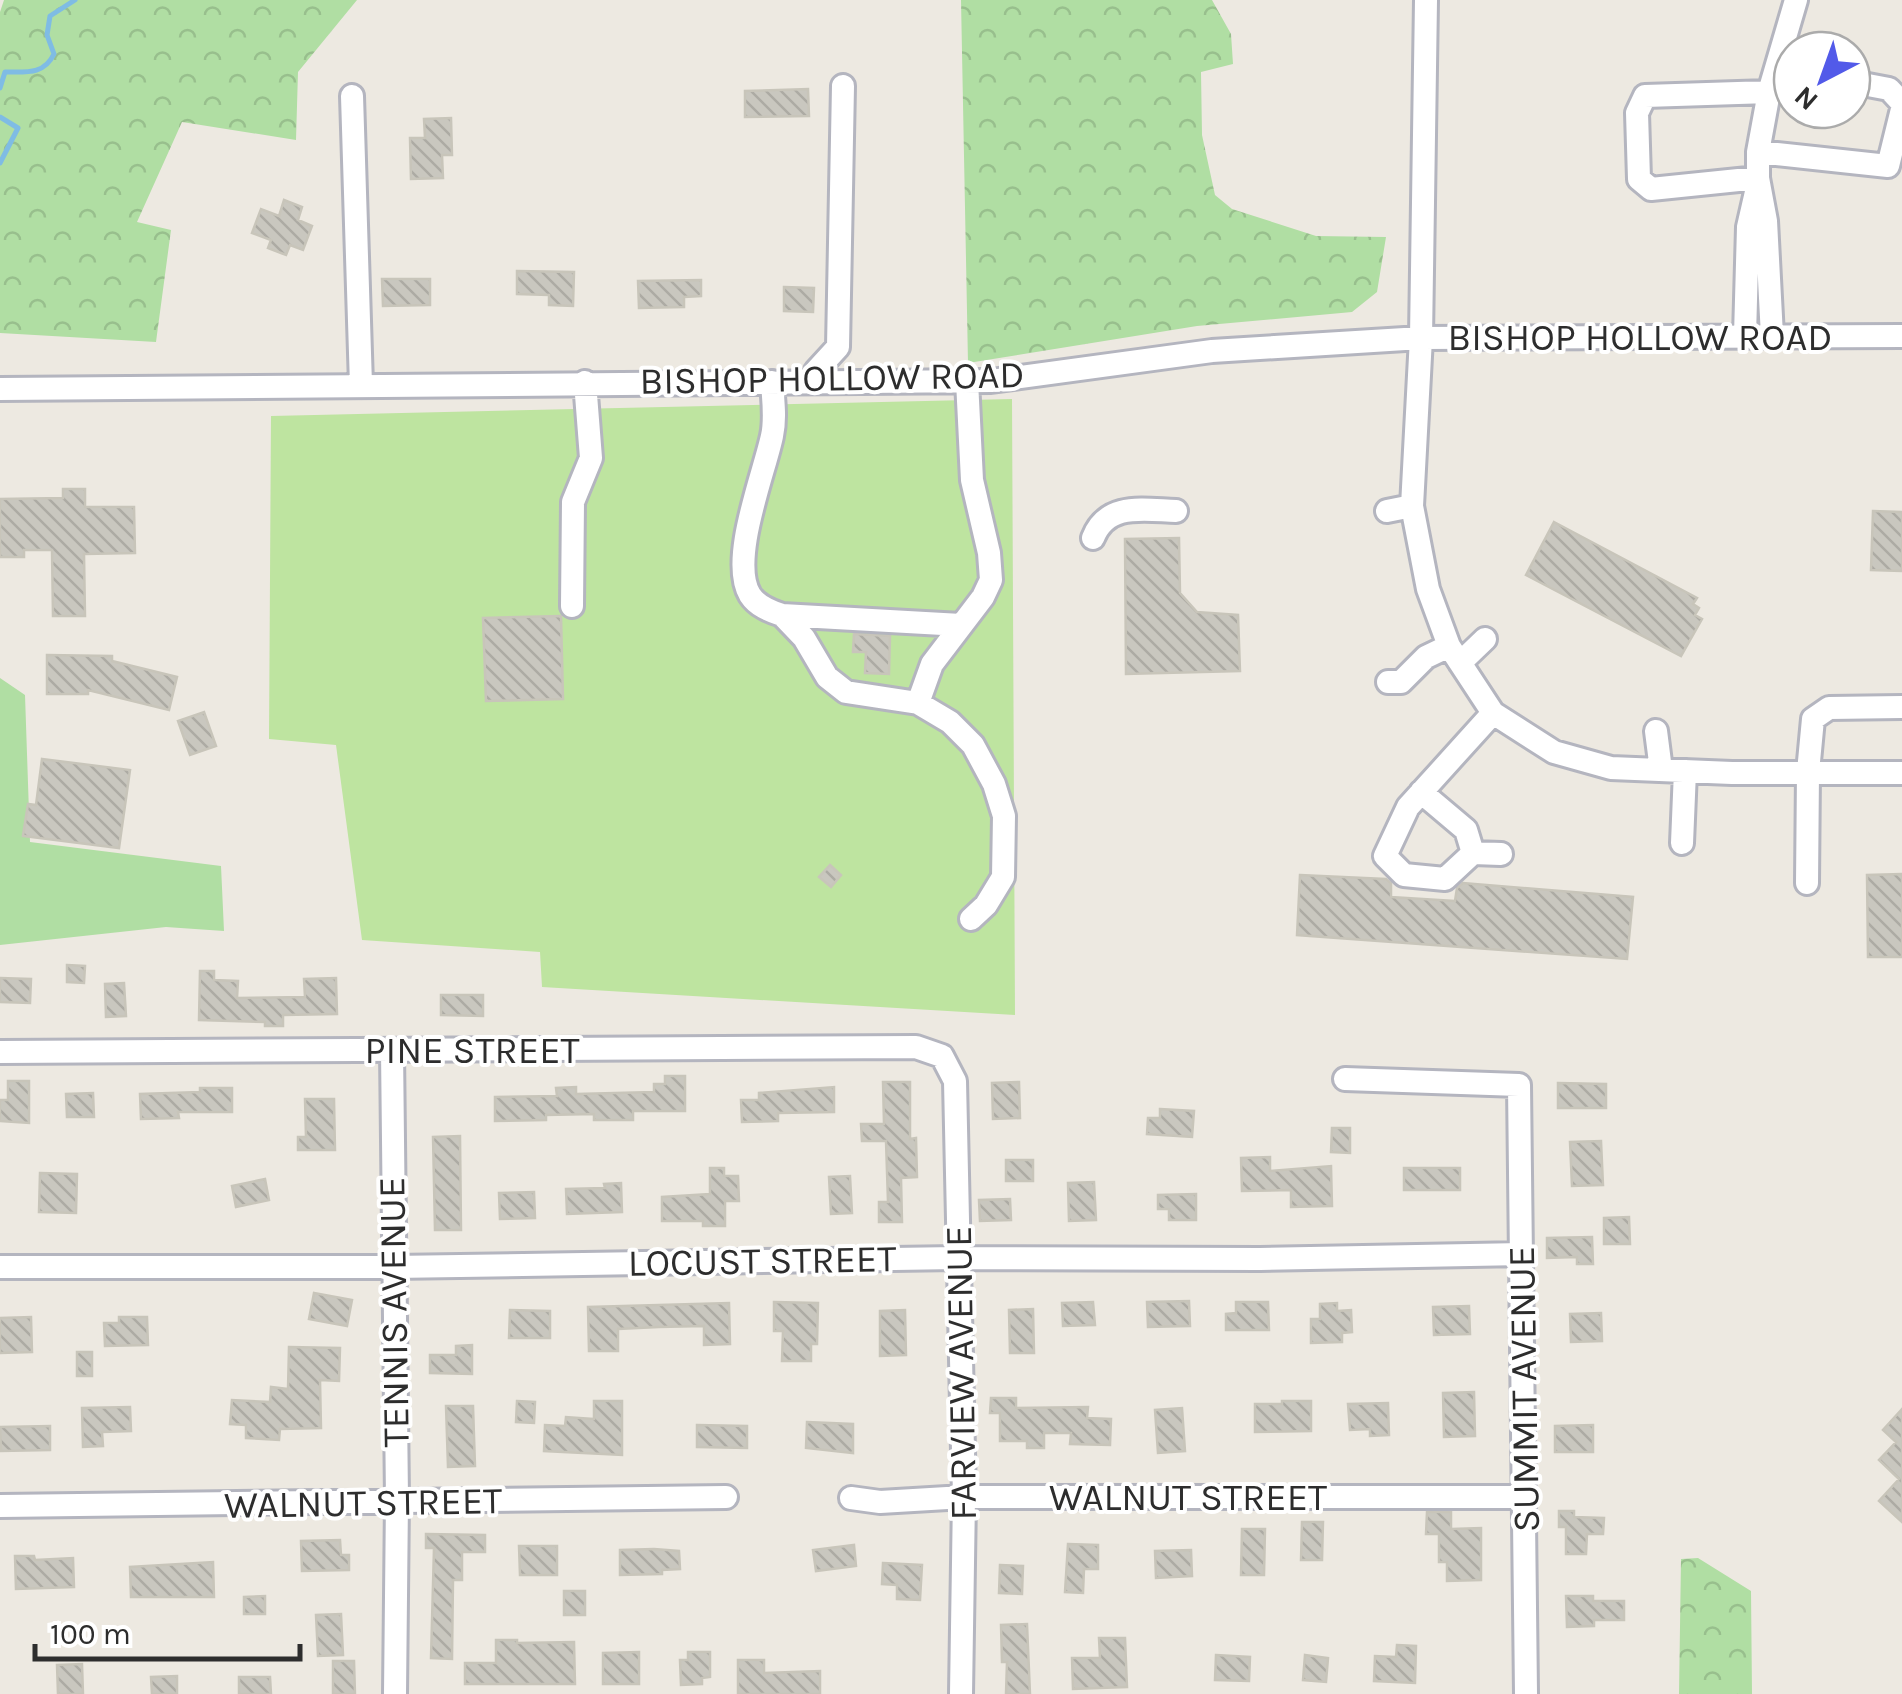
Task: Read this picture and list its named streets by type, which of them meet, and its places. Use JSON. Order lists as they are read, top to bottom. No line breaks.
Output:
{"streets":{"street":["BISHOP HOLLOW ROAD","PINE STREET","LOCUST STREET","TENNIS AVENUE","FARVIEW AVENUE","SUMMIT AVENUE","WALNUT STREET"]},"crossings":[["PINE STREET","TENNIS AVENUE"],["PINE STREET","FARVIEW AVENUE"],["LOCUST STREET","TENNIS AVENUE"],["LOCUST STREET","FARVIEW AVENUE"],["LOCUST STREET","SUMMIT AVENUE"],["TENNIS AVENUE","WALNUT STREET"],["FARVIEW AVENUE","WALNUT STREET"],["SUMMIT AVENUE","WALNUT STREET"]],"scale_bar":"100 m","north":"bottom left"}
